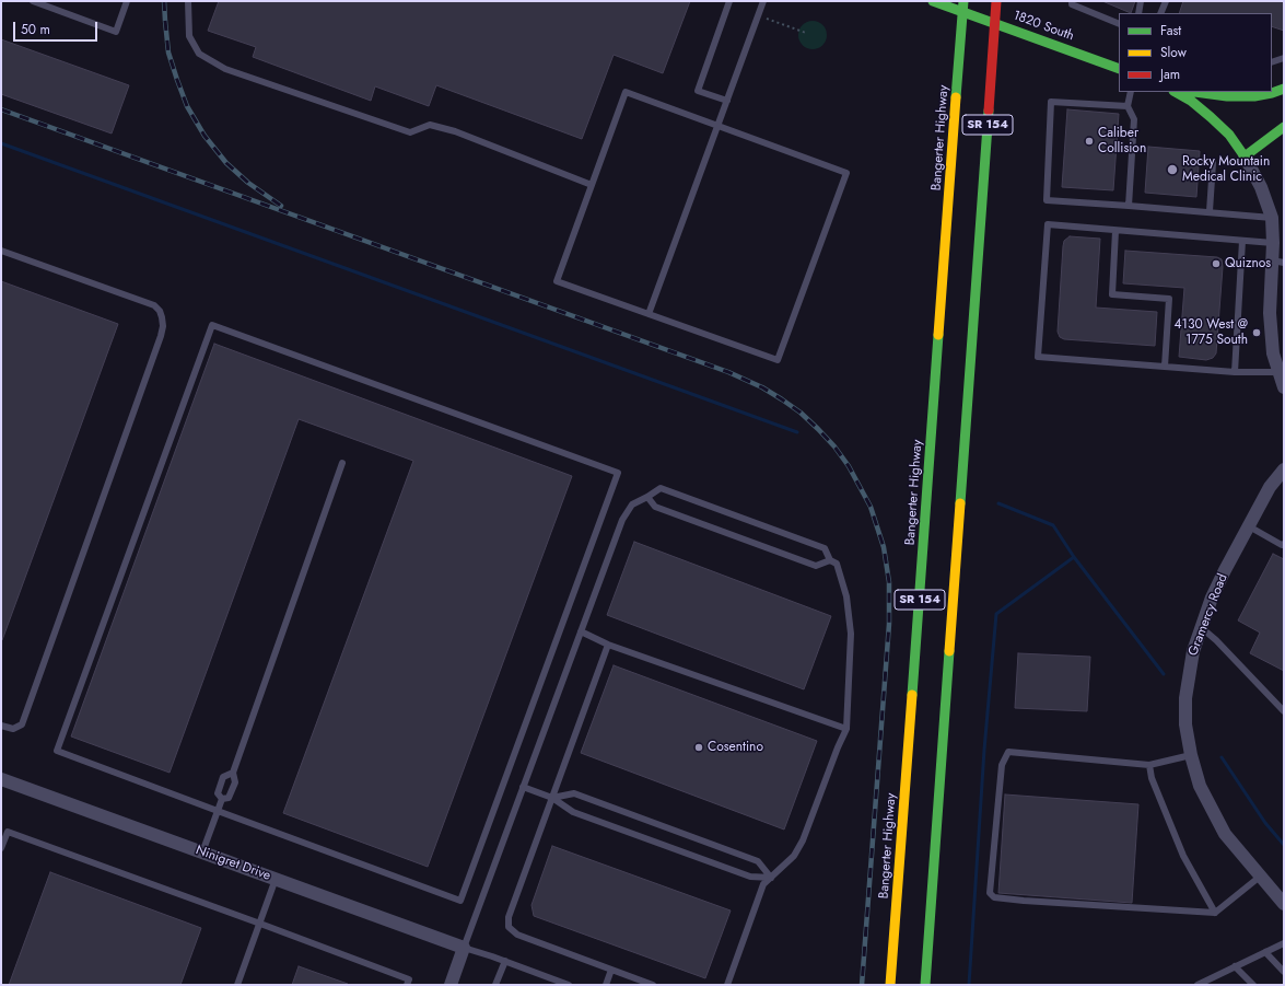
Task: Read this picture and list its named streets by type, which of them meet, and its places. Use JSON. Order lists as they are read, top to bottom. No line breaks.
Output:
{"streets":{"main road":["1820 South","SR 154","Bangerter Highway"],"street":["Gramercy Road","Ninigret Drive"]},"crossings":[["1820 South","SR 154"],["1820 South","Bangerter Highway"]],"places":["Caliber Collision","Rocky Mountain Medical Clinic","Quiznos","4130 West @ 1775 South","Cosentino"],"legend":["Fast","Slow","Jam"],"scale_bar":"50 m"}
